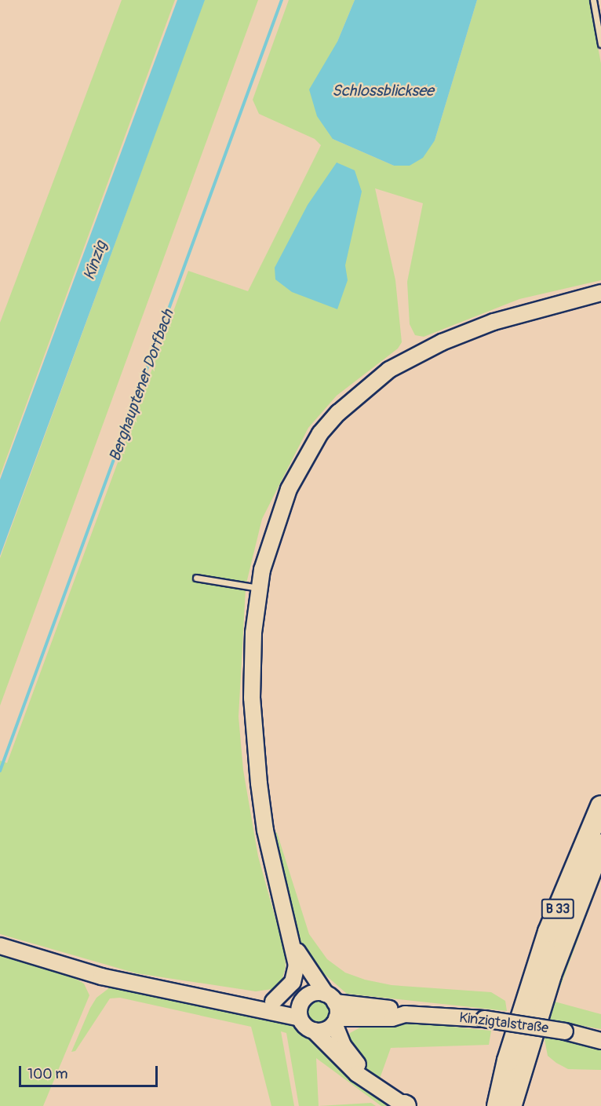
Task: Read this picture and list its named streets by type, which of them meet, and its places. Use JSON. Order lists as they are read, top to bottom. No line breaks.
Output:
{"streets":{"highway":["B 33"],"street":["Kinzigtalstraße"]},"water":["Schlossblicksee","Kinzig","Berghauptener Dorfbach"],"scale_bar":"100 m"}
